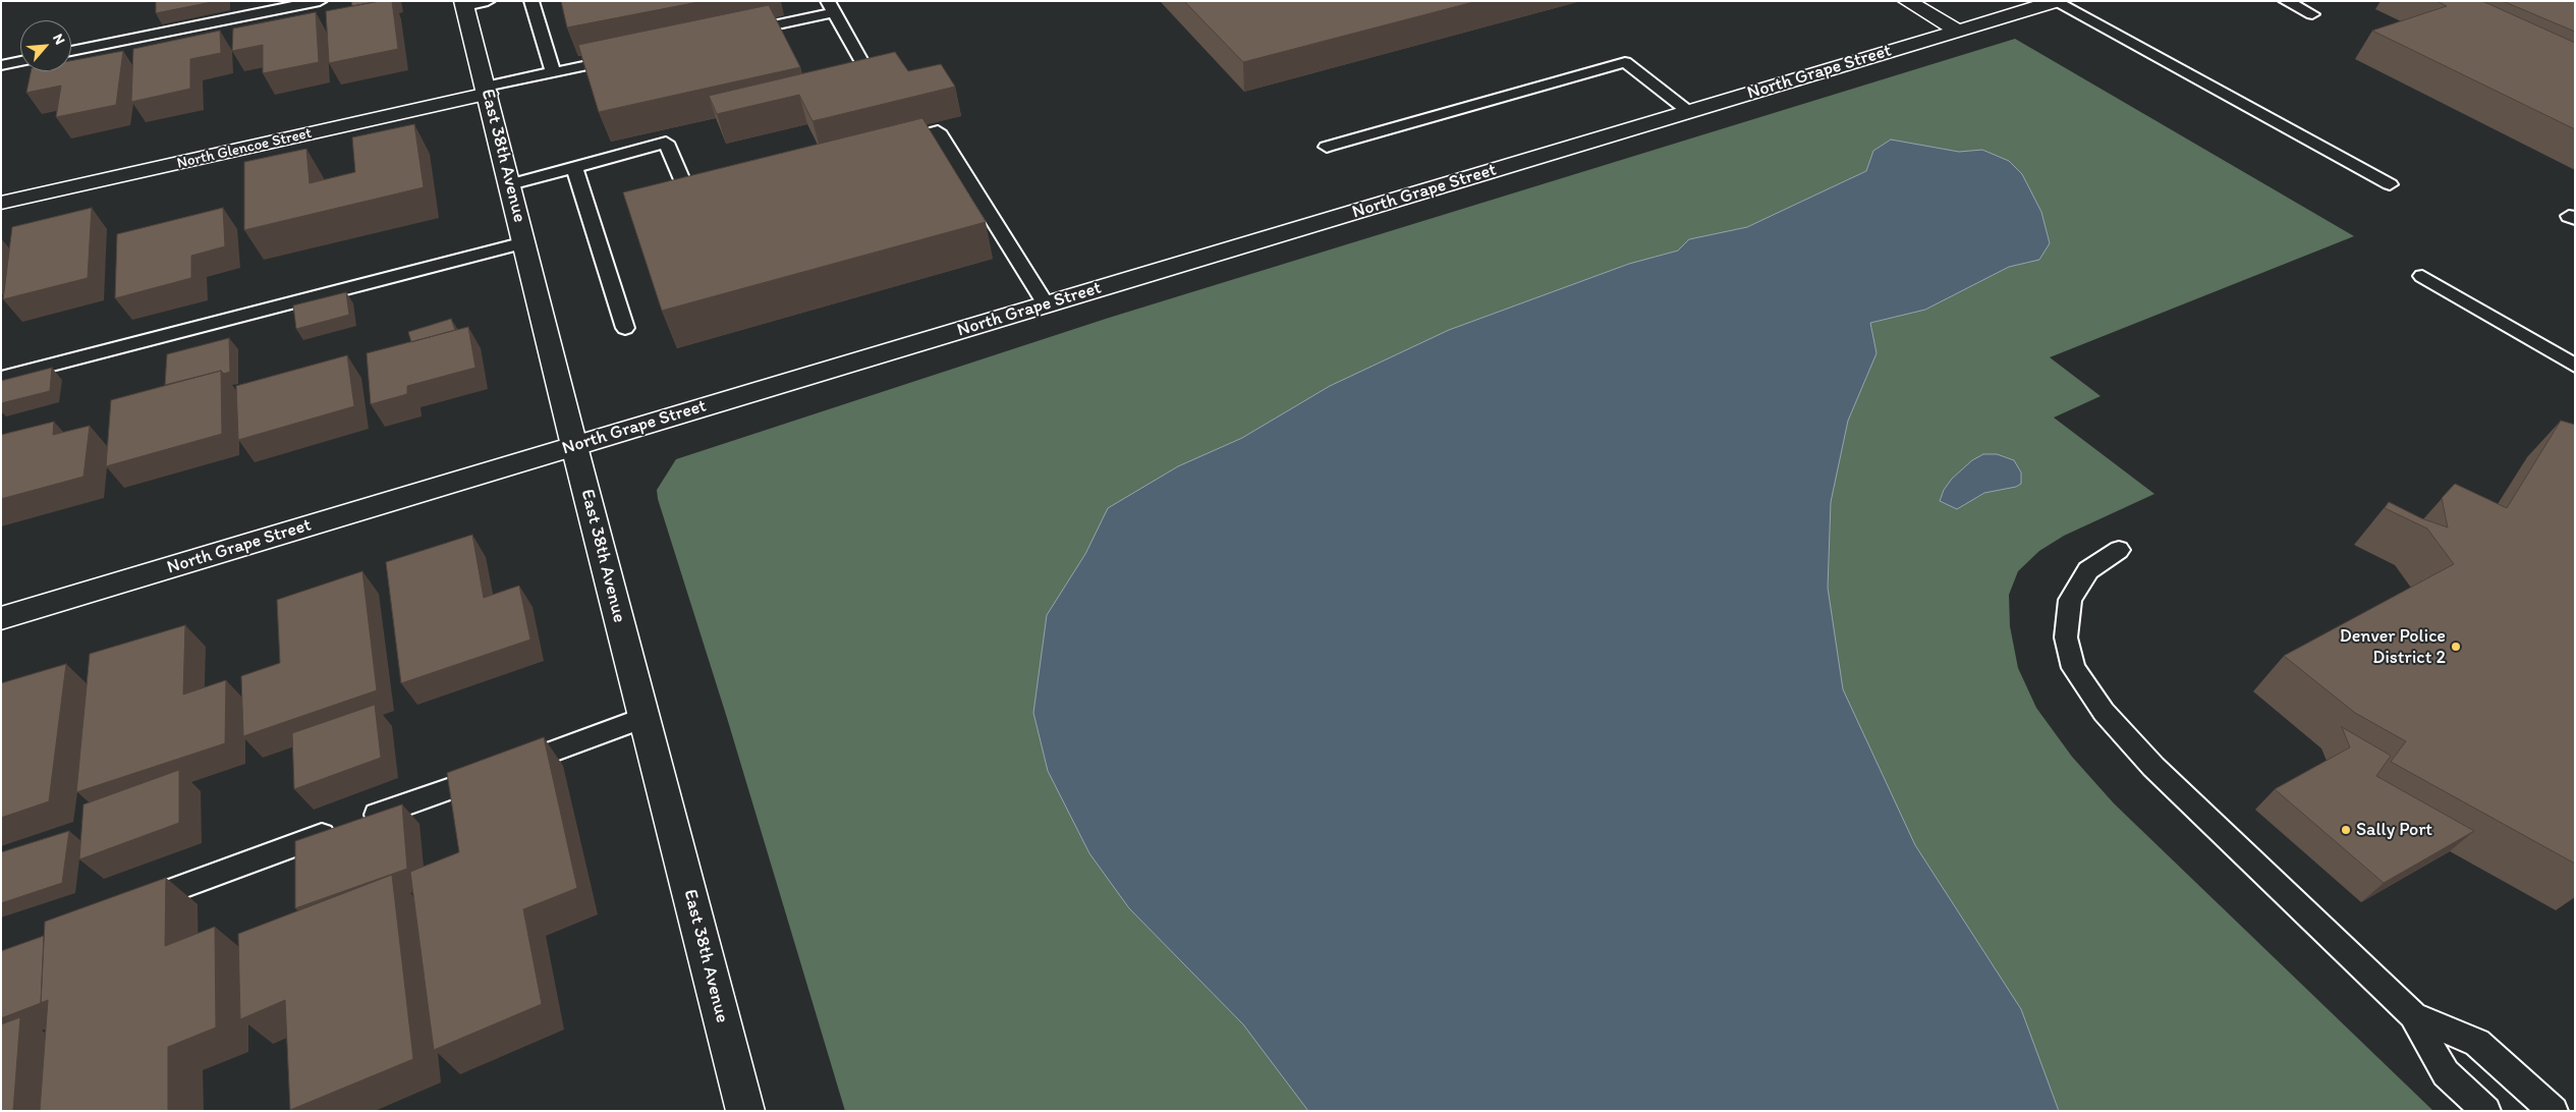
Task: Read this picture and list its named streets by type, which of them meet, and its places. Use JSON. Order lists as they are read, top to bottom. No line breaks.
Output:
{"streets":{"street":["North Grape Street","North Glencoe Street","East 38th Avenue"]},"crossings":[["North Grape Street","East 38th Avenue"],["North Glencoe Street","East 38th Avenue"]],"places":["Denver Police District 2","Sally Port"],"north":"top right"}
